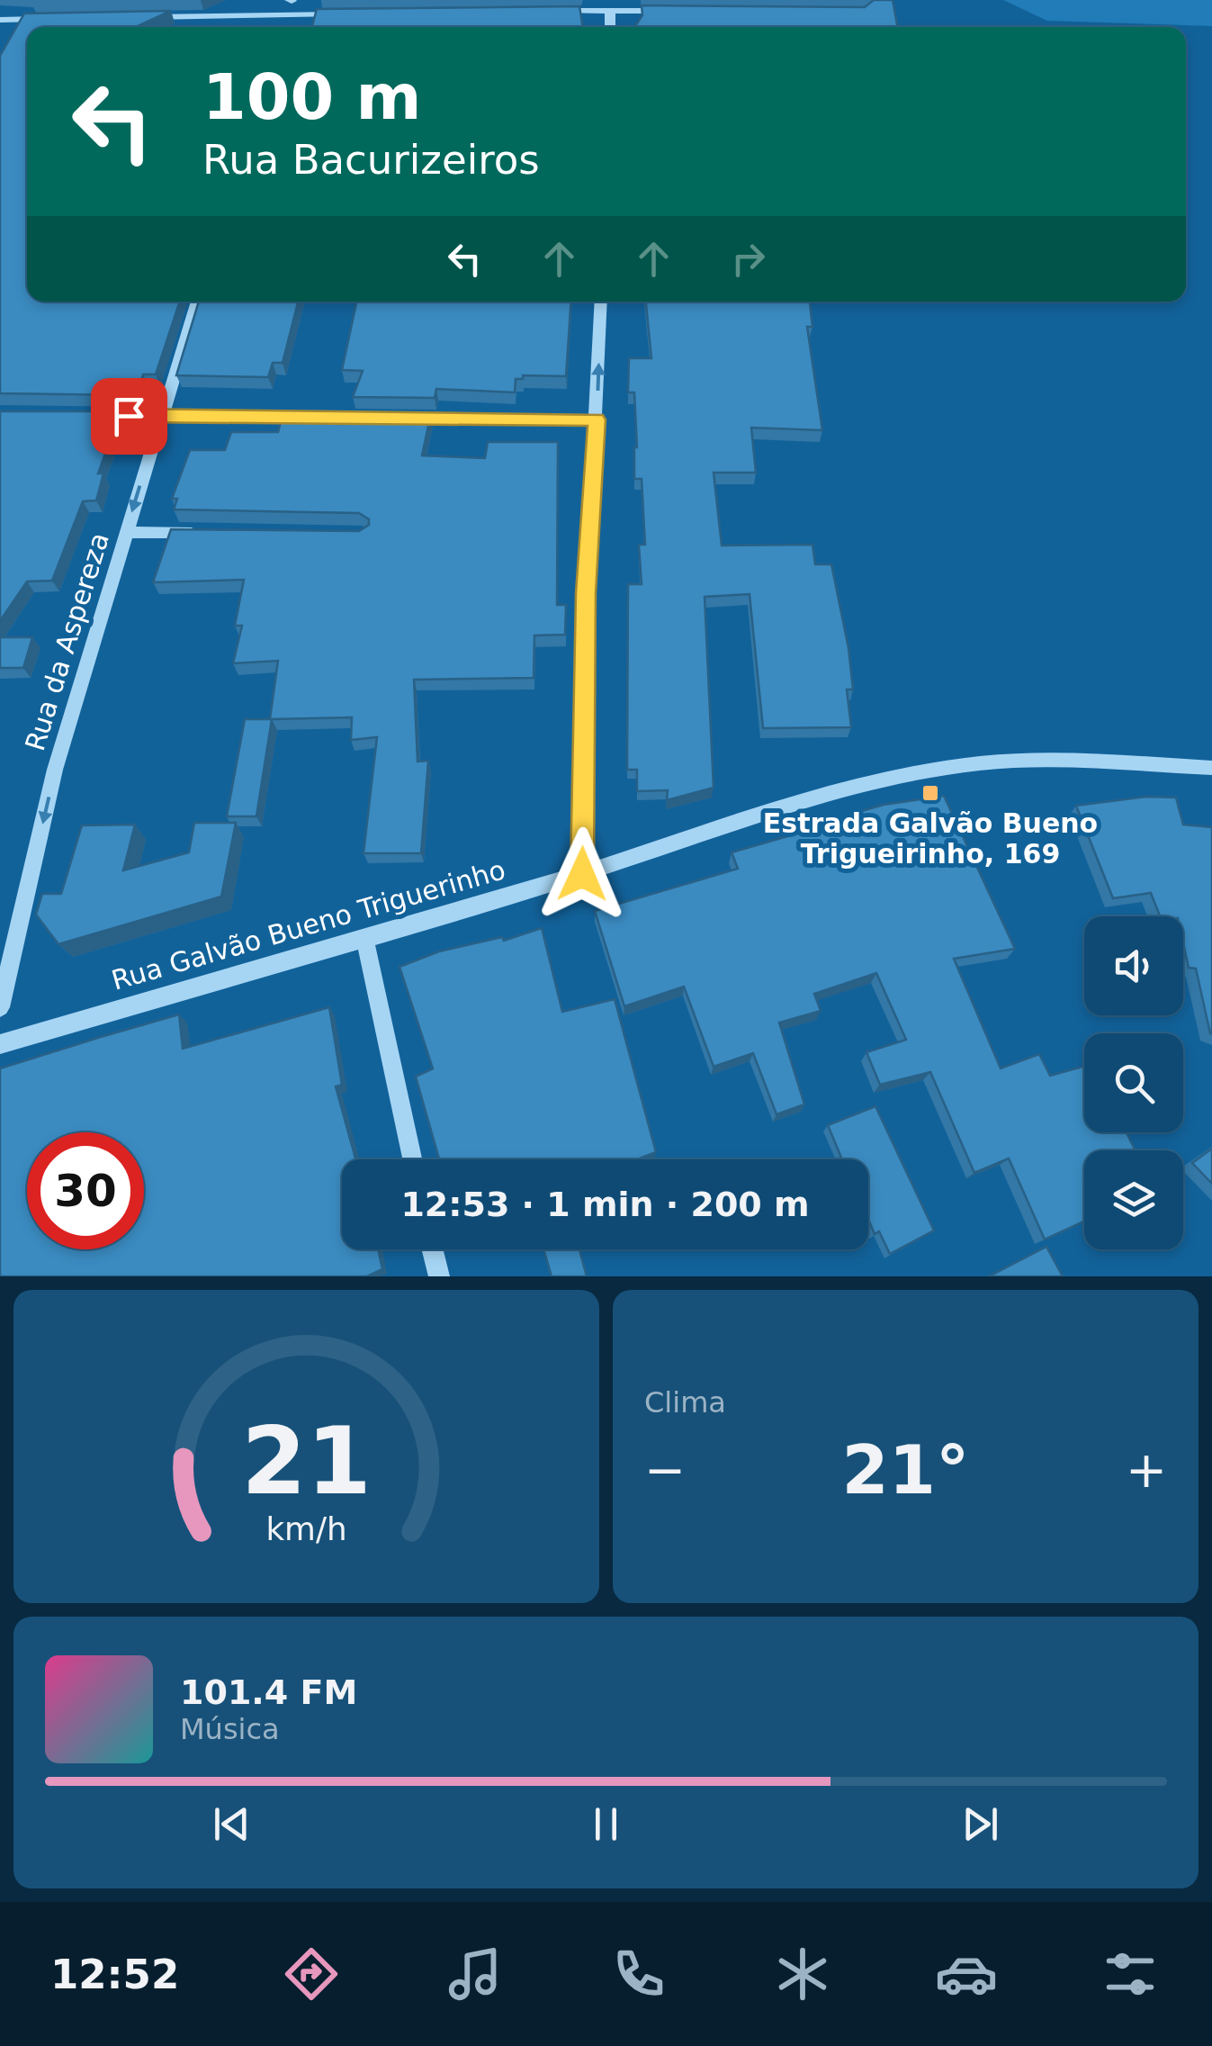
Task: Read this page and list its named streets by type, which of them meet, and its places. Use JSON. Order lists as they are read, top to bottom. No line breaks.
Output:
{"streets":{"street":["Rua da Aspereza","Rua Galvão Bueno Triguerinho"]},"one_way":["Rua da Aspereza"],"places":{"transit":["Estrada Galvão Bueno Trigueirinho, 169"]},"page":{"turn":["100 m","Rua Bacurizeiros"],"limit":"30","trip":"12:53 · 1 min · 200 m","tile":"Clima","heat":["−","21°","+"],"song":["101.4 FM","Música"],"tabs":"12:52","gauge":["21","km/h"]}}
